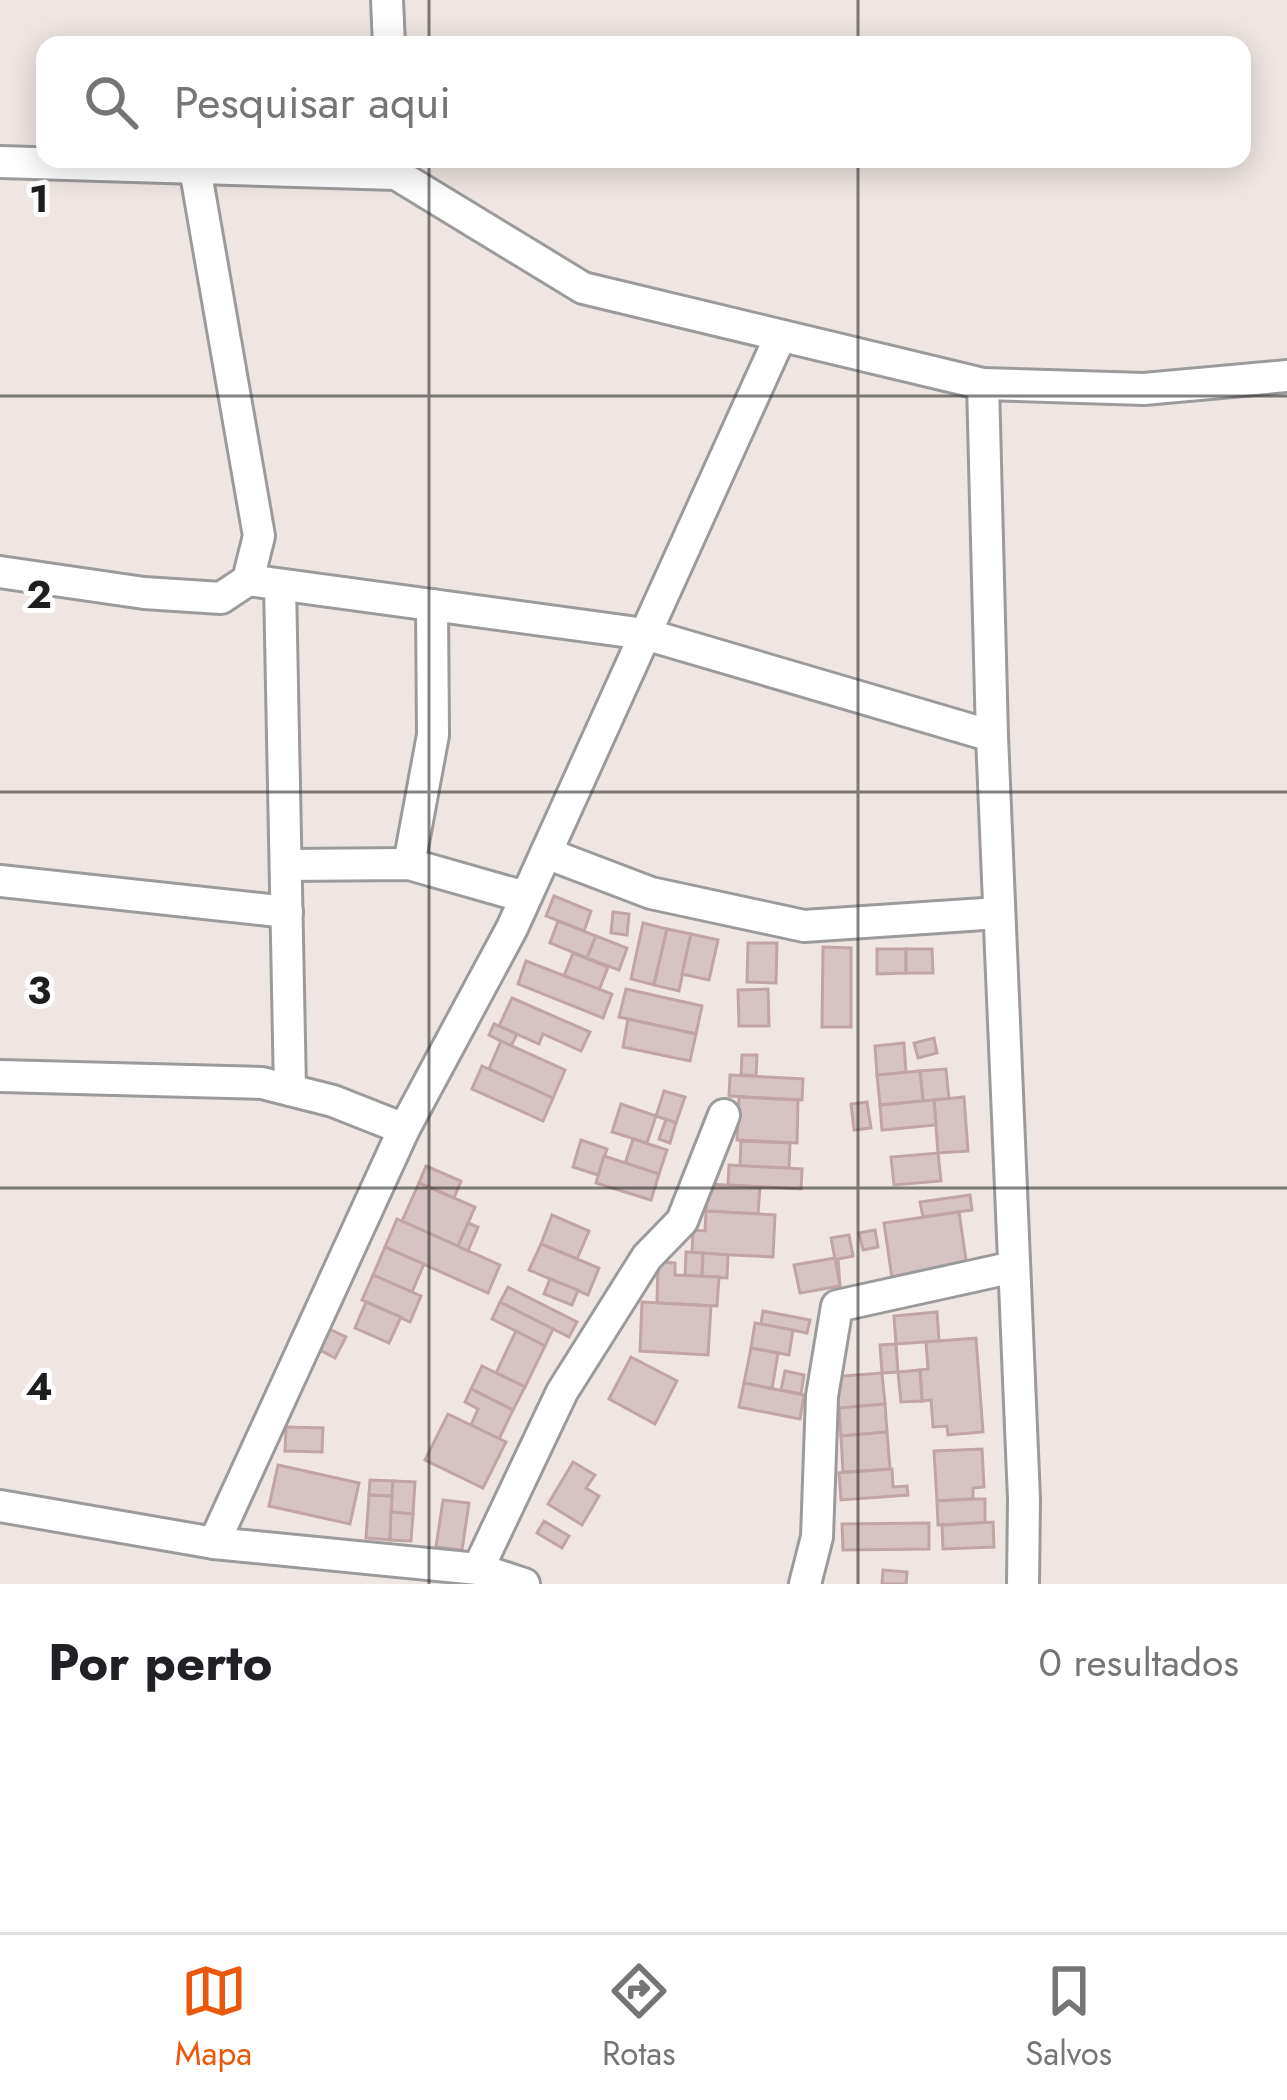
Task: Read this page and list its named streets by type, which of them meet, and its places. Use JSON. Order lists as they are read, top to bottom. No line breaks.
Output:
{"page":{"search":"Pesquisar aqui","heading":["Por perto","0 resultados"],"nav":["Mapa","Rotas","Salvos"]},"grid":{"rows":["1","2","3","4"]}}
